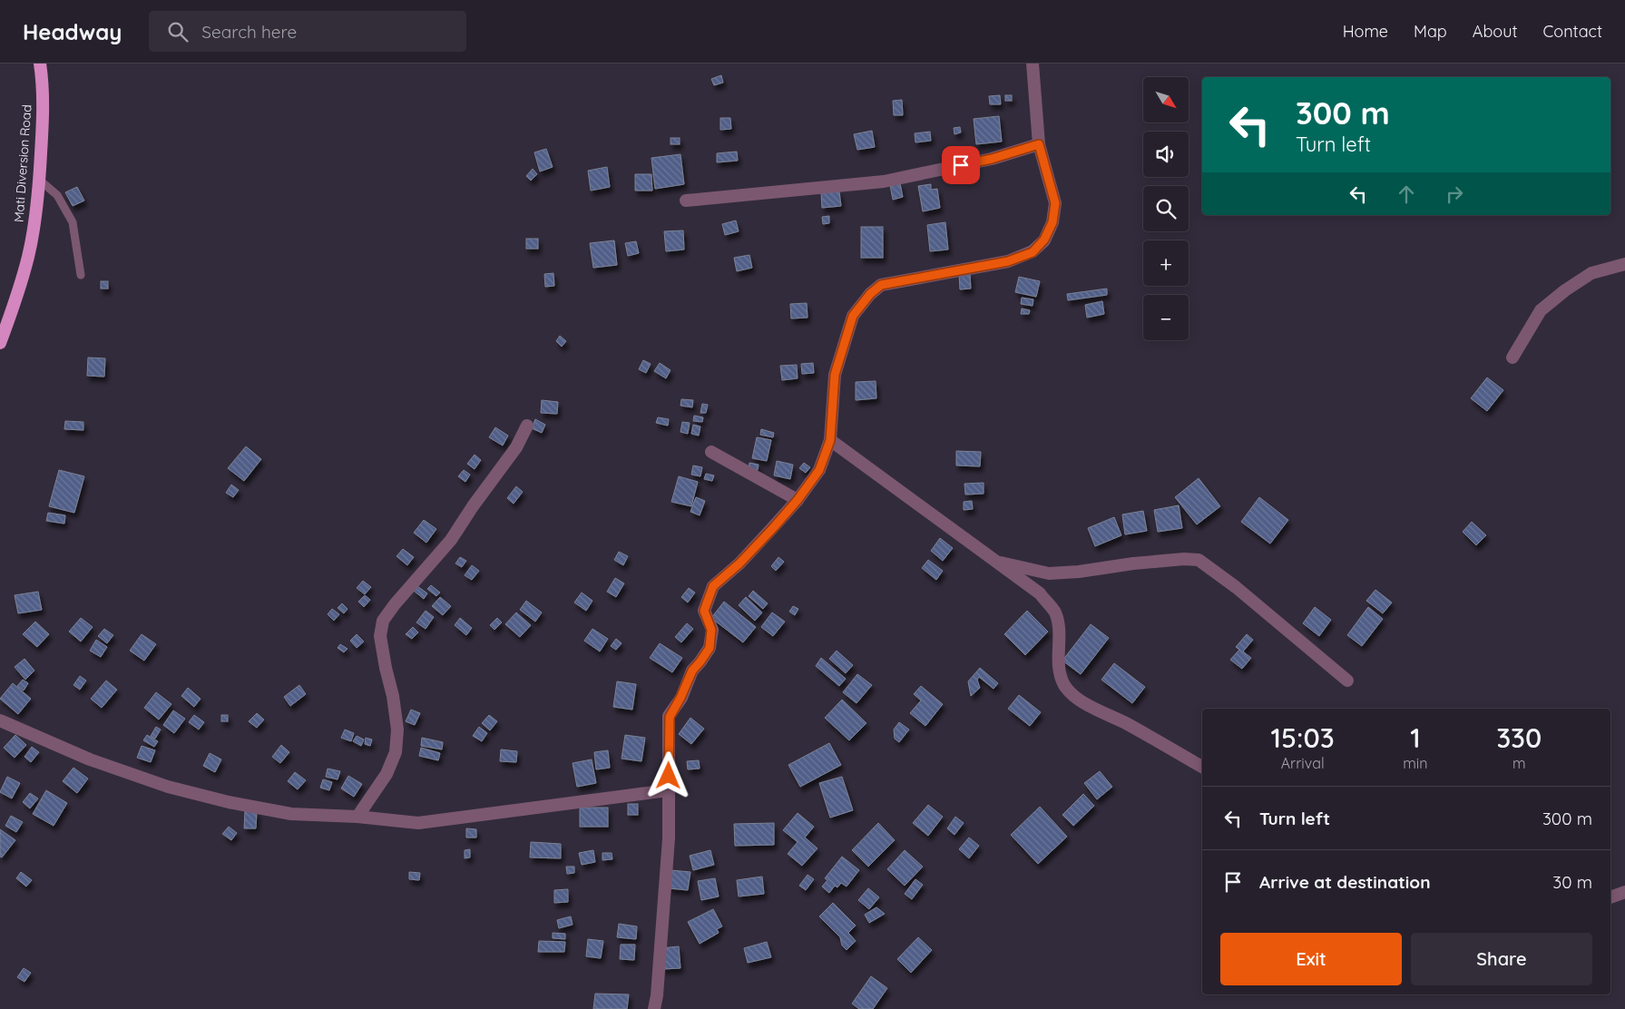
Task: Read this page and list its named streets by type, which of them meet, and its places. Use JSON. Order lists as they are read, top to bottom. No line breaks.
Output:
{"streets":{"highway":["Mati Diversion Road"]},"north":"bottom right","page":{"header":"Headway","search":"Search here","nav":["Home","Map","About","Contact"],"map_buttons":["+","−"],"turn":["300 m","Turn left"],"eta":["15:03","Arrival","1","min","330","m"],"list":[{"name":"Turn left","value":"300 m"},{"name":"Arrive at destination","value":"30 m"}],"buttons":["Exit","Share"]}}
